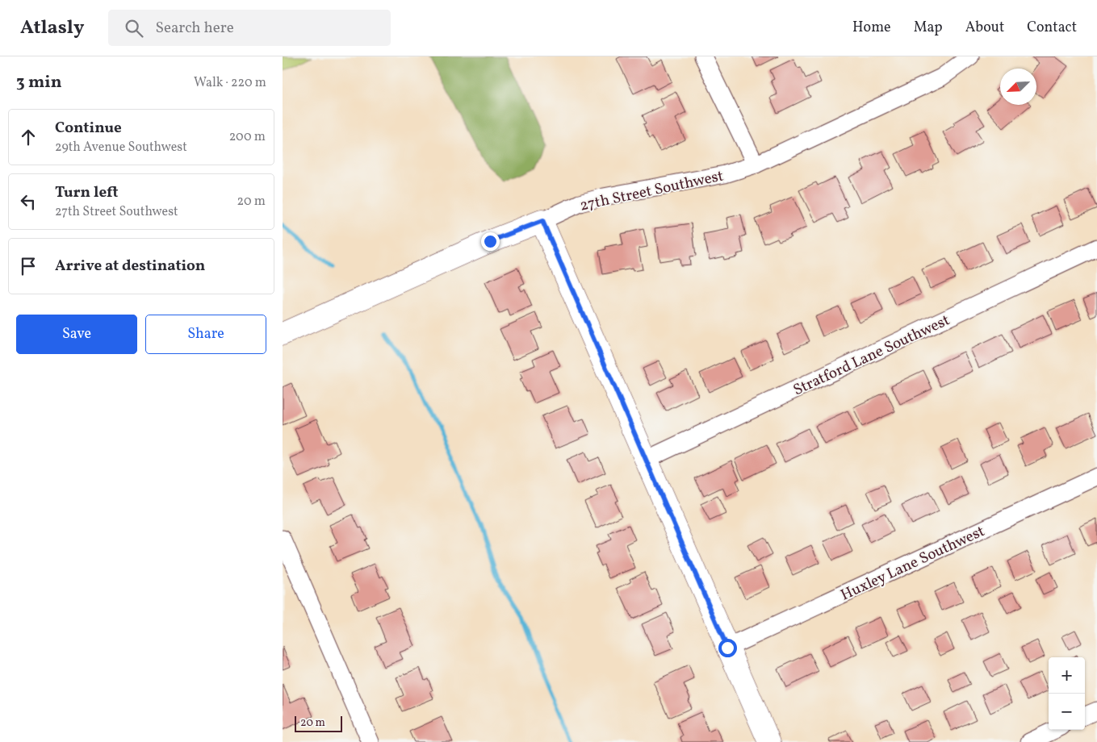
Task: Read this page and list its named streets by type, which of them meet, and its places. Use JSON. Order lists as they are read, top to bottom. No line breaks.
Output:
{"streets":{"street":["27th Street Southwest","Stratford Lane Southwest","Huxley Lane Southwest"]},"scale_bar":"20 m","north":"bottom left","page":{"header":"Atlasly","search":"Search here","nav":["Home","Map","About","Contact"],"heading":["3 min","Walk · 220 m"],"list":[["Continue","29th Avenue Southwest","200 m"],["Turn left","27th Street Southwest","20 m"],"Arrive at destination"],"buttons":["Save","Share"],"map_buttons":["+","−"],"scale":"20 m"}}
